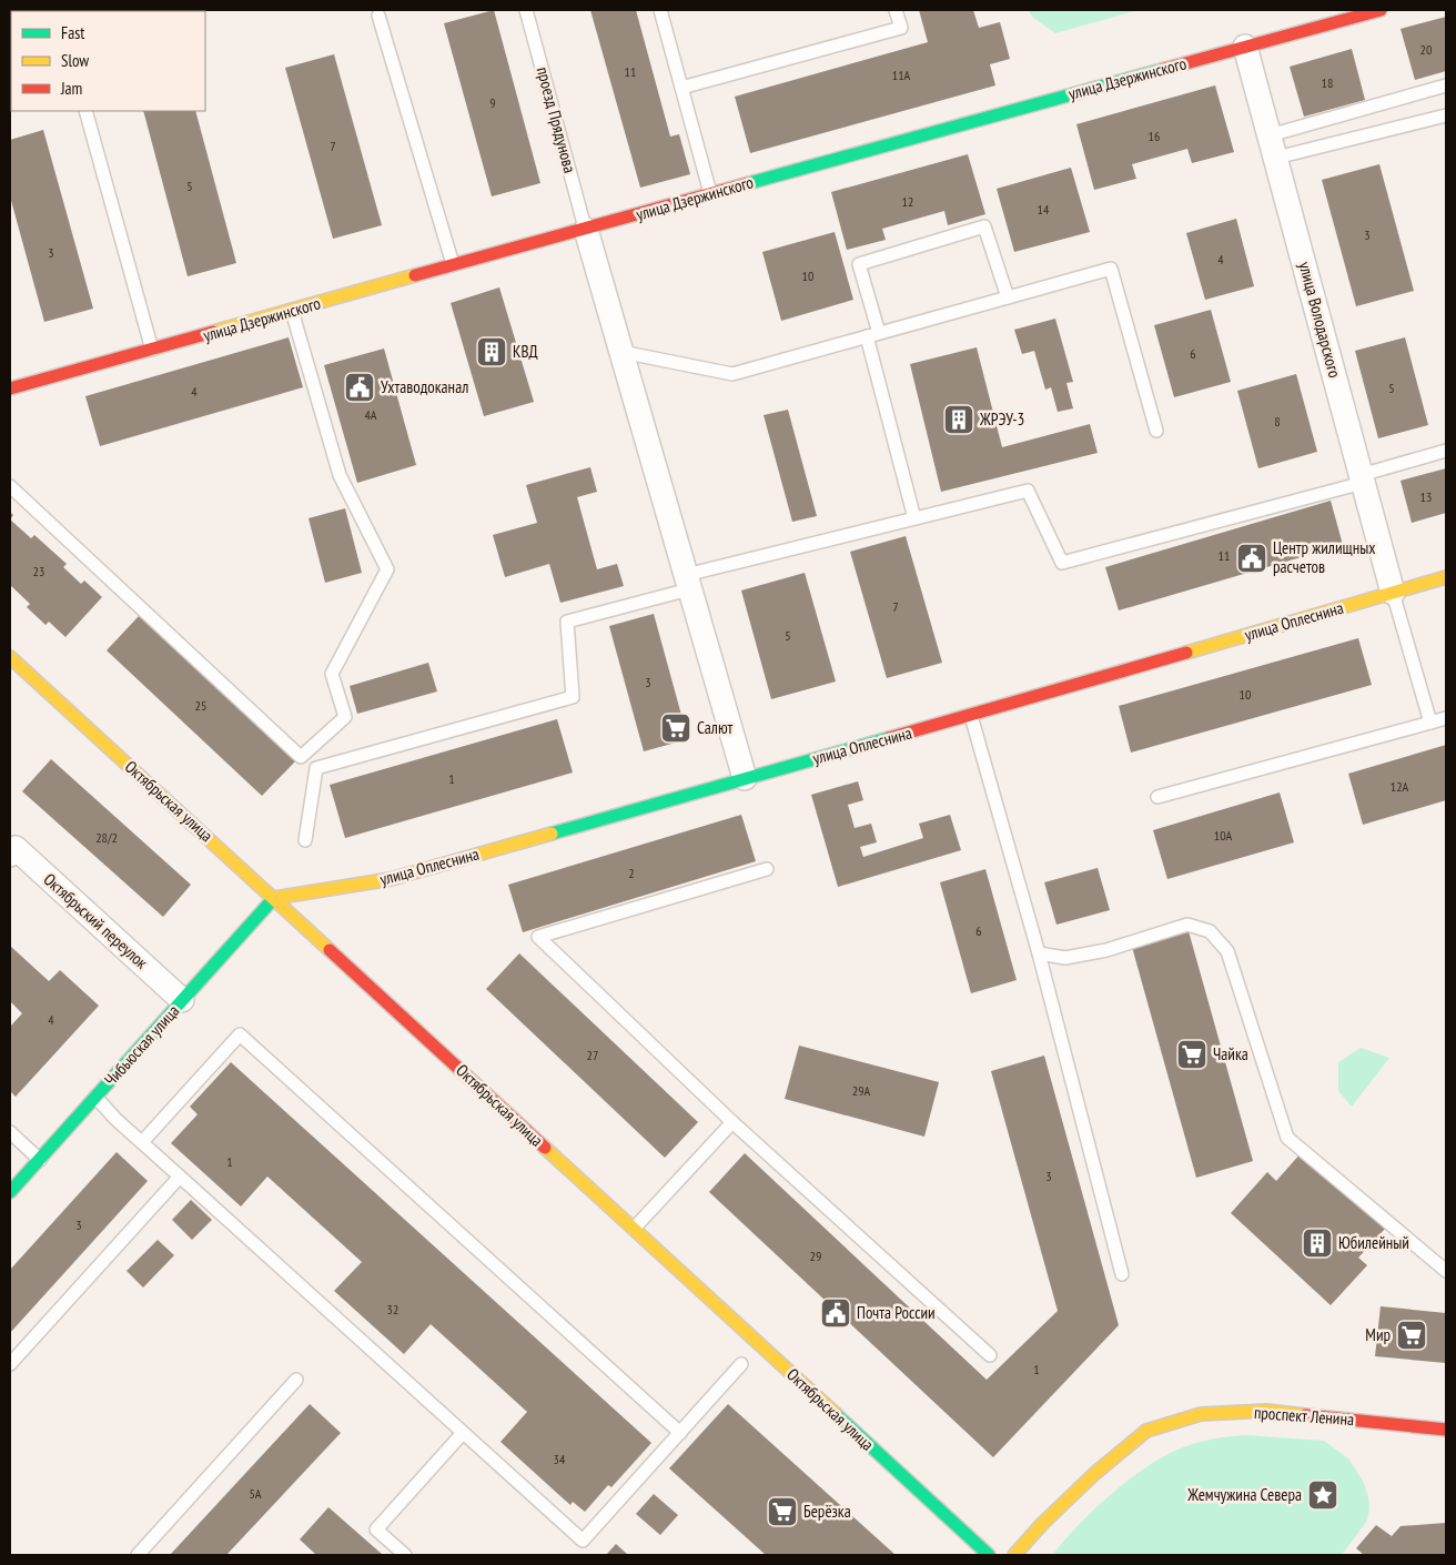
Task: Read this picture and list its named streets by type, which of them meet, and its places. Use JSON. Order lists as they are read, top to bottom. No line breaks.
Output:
{"streets":{"street":["улица Дзержинского","улица Володарского","улица Оплеснина","Октябрьская улица","Октябрьский переулок","Чибьюская улица","проспект Ленина"],"lane":["проезд Прядунова"]},"crossings":[["улица Дзержинского","проезд Прядунова"],["улица Дзержинского","улица Володарского"],["улица Володарского","улица Оплеснина"],["улица Оплеснина","Октябрьская улица"],["улица Оплеснина","Чибьюская улица"],["Октябрьская улица","Чибьюская улица"],["Октябрьский переулок","Чибьюская улица"]],"places":{"building":["КВД","ЖРЭУ-3","Юбилейный"],"public building":["Ухтаводоканал","Центр жилищных расчетов","Почта России"],"supermarket":["Салют","Чайка","Мир","Берёзка"],"place":["Жемчужина Севера"]},"house_numbers":["20","11","11А","18","9","16","7","5","12","14","3","3","4","10","6","5","4","4А","8","13","11","23","7","5","3","10","25","1","12А","10А","28/2","2","6","4","27","29А","1","3","3","29","32","1","34","5А"],"legend":["Fast","Slow","Jam"]}
